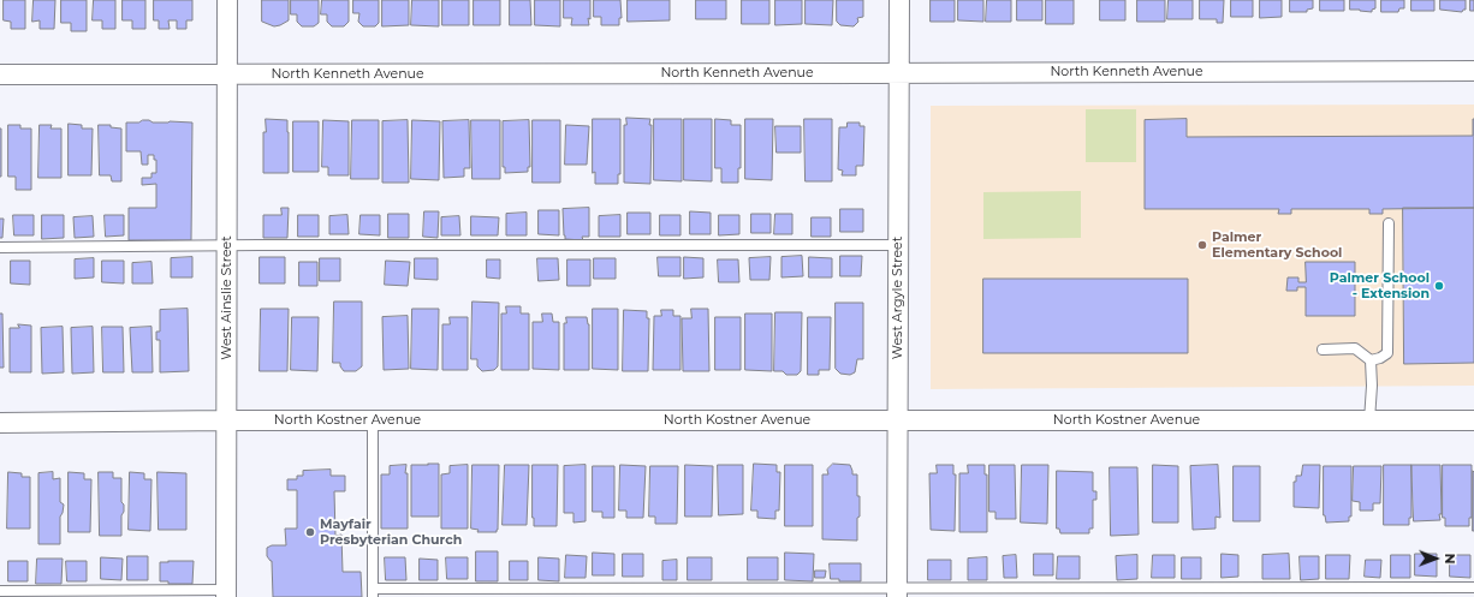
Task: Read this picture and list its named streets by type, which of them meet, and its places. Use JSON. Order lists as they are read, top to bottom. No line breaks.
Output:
{"streets":{"street":["North Kenneth Avenue","West Ainslie Street","West Argyle Street","North Kostner Avenue"]},"crossings":[["North Kenneth Avenue","West Ainslie Street"],["North Kenneth Avenue","West Argyle Street"],["West Ainslie Street","North Kostner Avenue"],["West Argyle Street","North Kostner Avenue"]],"places":["Palmer Elementary School","Palmer School - Extension","Mayfair Presbyterian Church"],"north":"right"}
